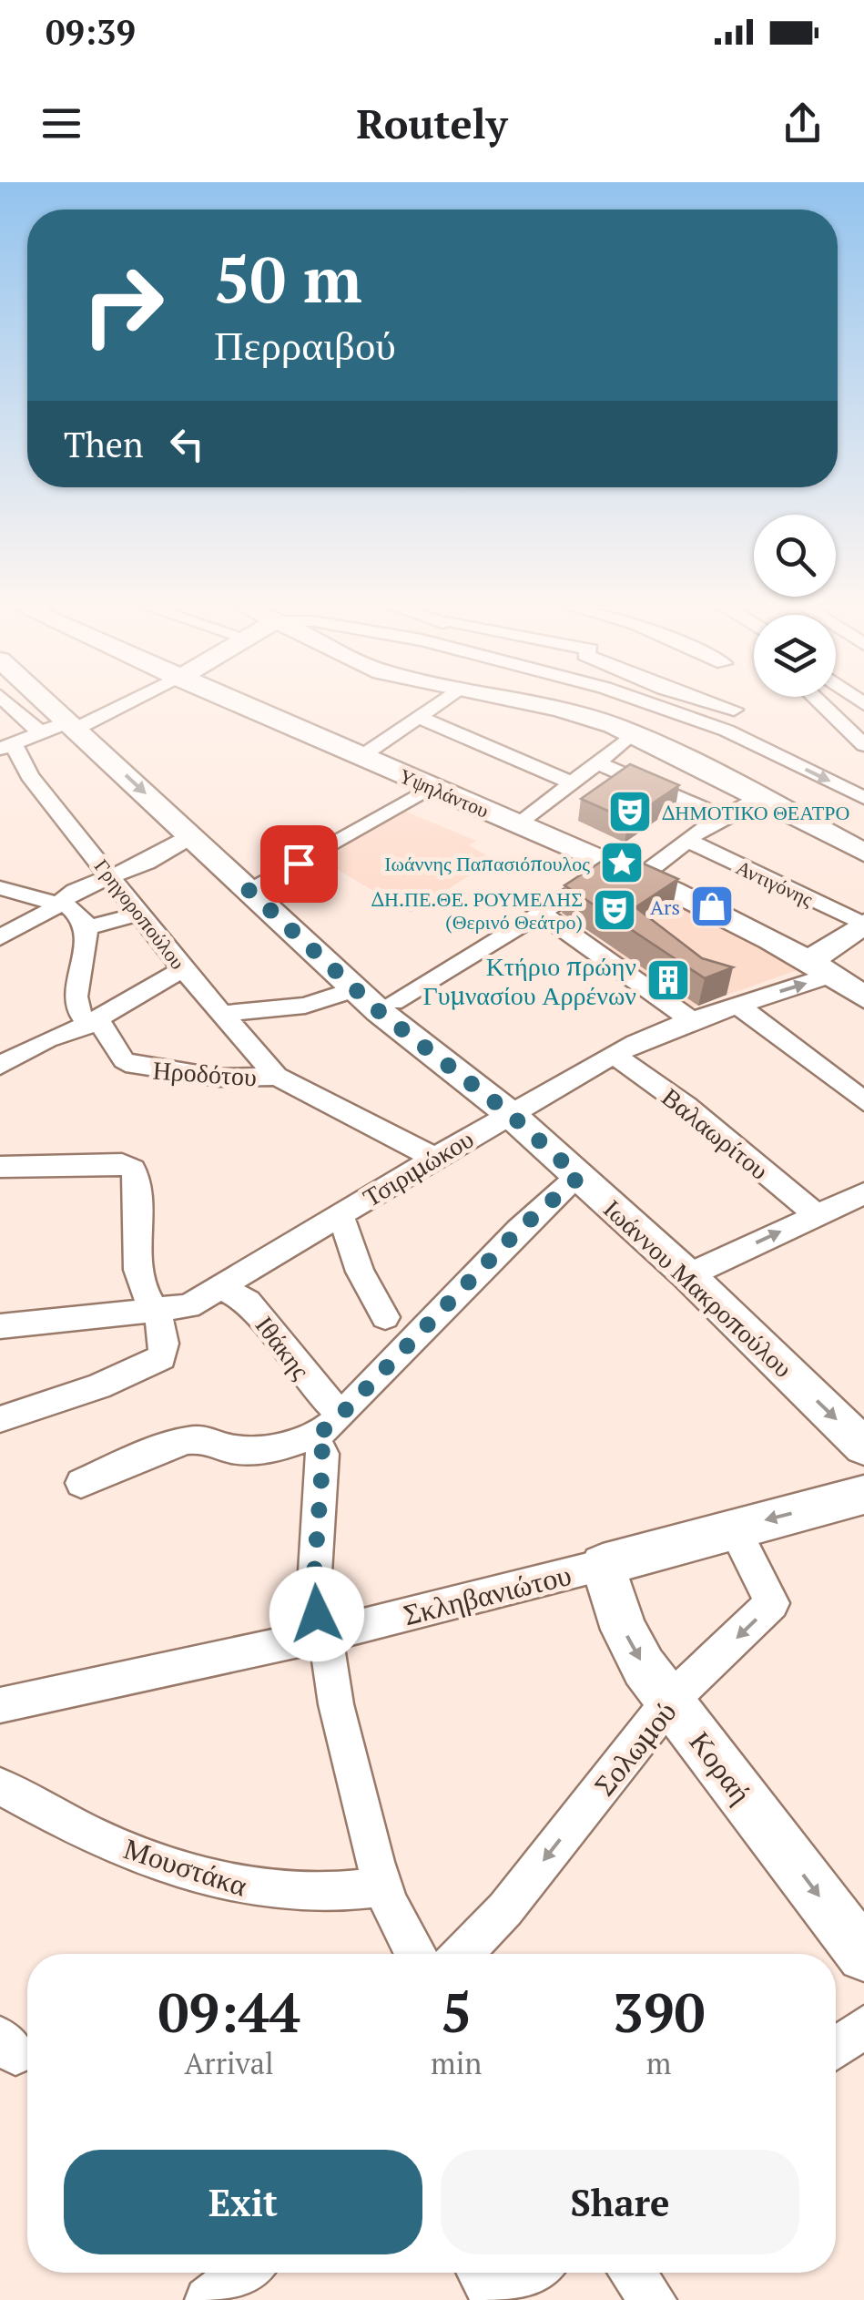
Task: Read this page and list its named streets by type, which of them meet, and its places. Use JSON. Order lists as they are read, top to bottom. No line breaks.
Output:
{"streets":{"main road":["Υψηλάντου","Ιωάννου Μακροπούλου","Σκληβανιώτου","Κοραή"],"street":["Αντιγόνης","Γρηγοροπούλου","Ηροδότου","Βαλαωρίτου","Τσιριμώκου","Ιθάκης","Σολωμού","Μουστάκα"]},"crossings":[["Υψηλάντου","Τσιριμώκου"],["Γρηγοροπούλου","Ηροδότου"],["Ηροδότου","Τσιριμώκου"],["Βαλαωρίτου","Τσιριμώκου"],["Τσιριμώκου","Ιωάννου Μακροπούλου"],["Τσιριμώκου","Ιθάκης"],["Σκληβανιώτου","Σολωμού"],["Σκληβανιώτου","Κοραή"],["Σολωμού","Κοραή"]],"one_way":["Ιωάννου Μακροπούλου","Σολωμού","Κοραή"],"places":{"theatre":["ΔΗΜΟΤΙΚΟ ΘΕΑΤΡΟ","ΔΗ.ΠΕ.ΘΕ. ΡΟΥΜΕΛΗΣ (Θερινό Θεάτρο)"],"place":["Ιωάννης Παπασιόπουλος"],"shop":["Ars"],"building":["Κτήριο πρώην Γυμνασίου Αρρένων"]},"page":{"status":"09:39","header":"Routely","turn":["50 m","Περραιβού"],"then":"Then","eta":["09:44","Arrival","5","min","390","m"],"buttons":["Exit","Share"]}}
